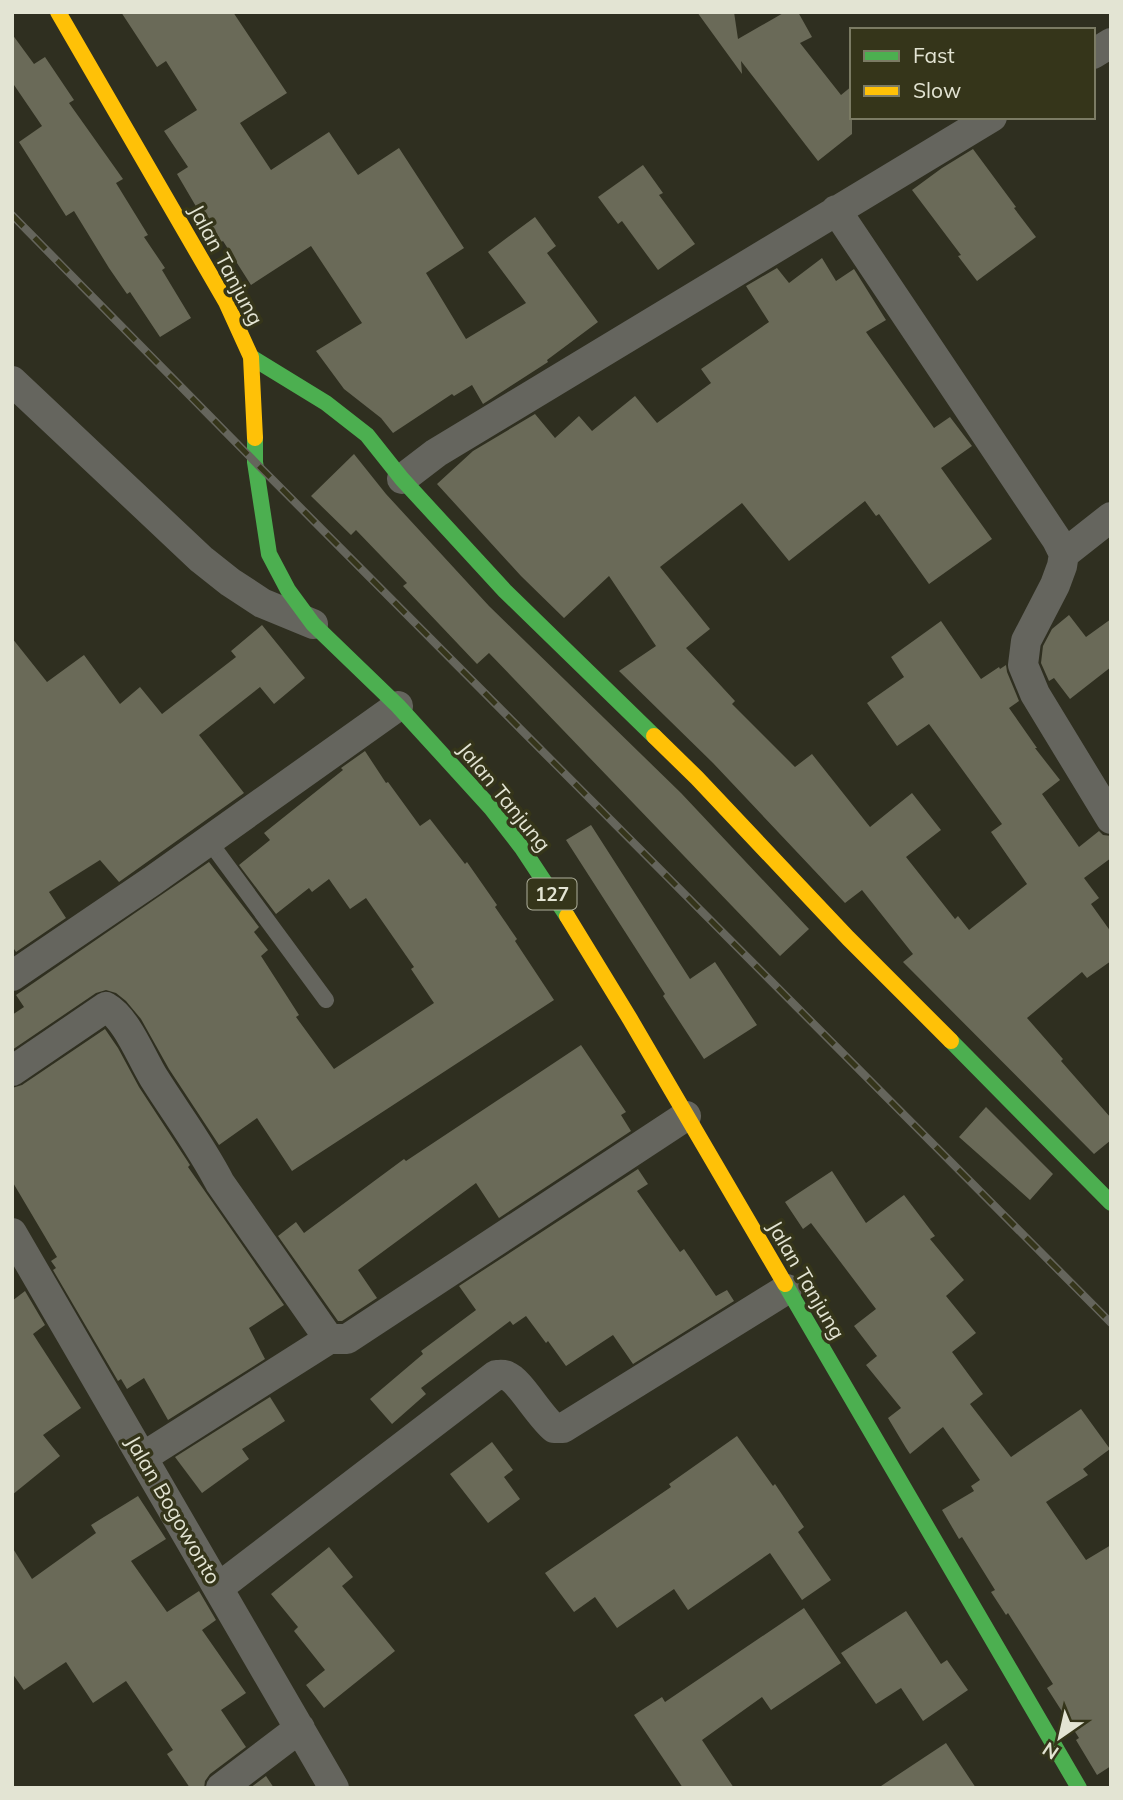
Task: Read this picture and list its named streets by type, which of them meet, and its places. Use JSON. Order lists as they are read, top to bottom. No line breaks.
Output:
{"streets":{"main road":["Jalan Tanjung","127"],"street":["Jalan Bogowonto"]},"legend":["Fast","Slow"],"north":"bottom left"}
